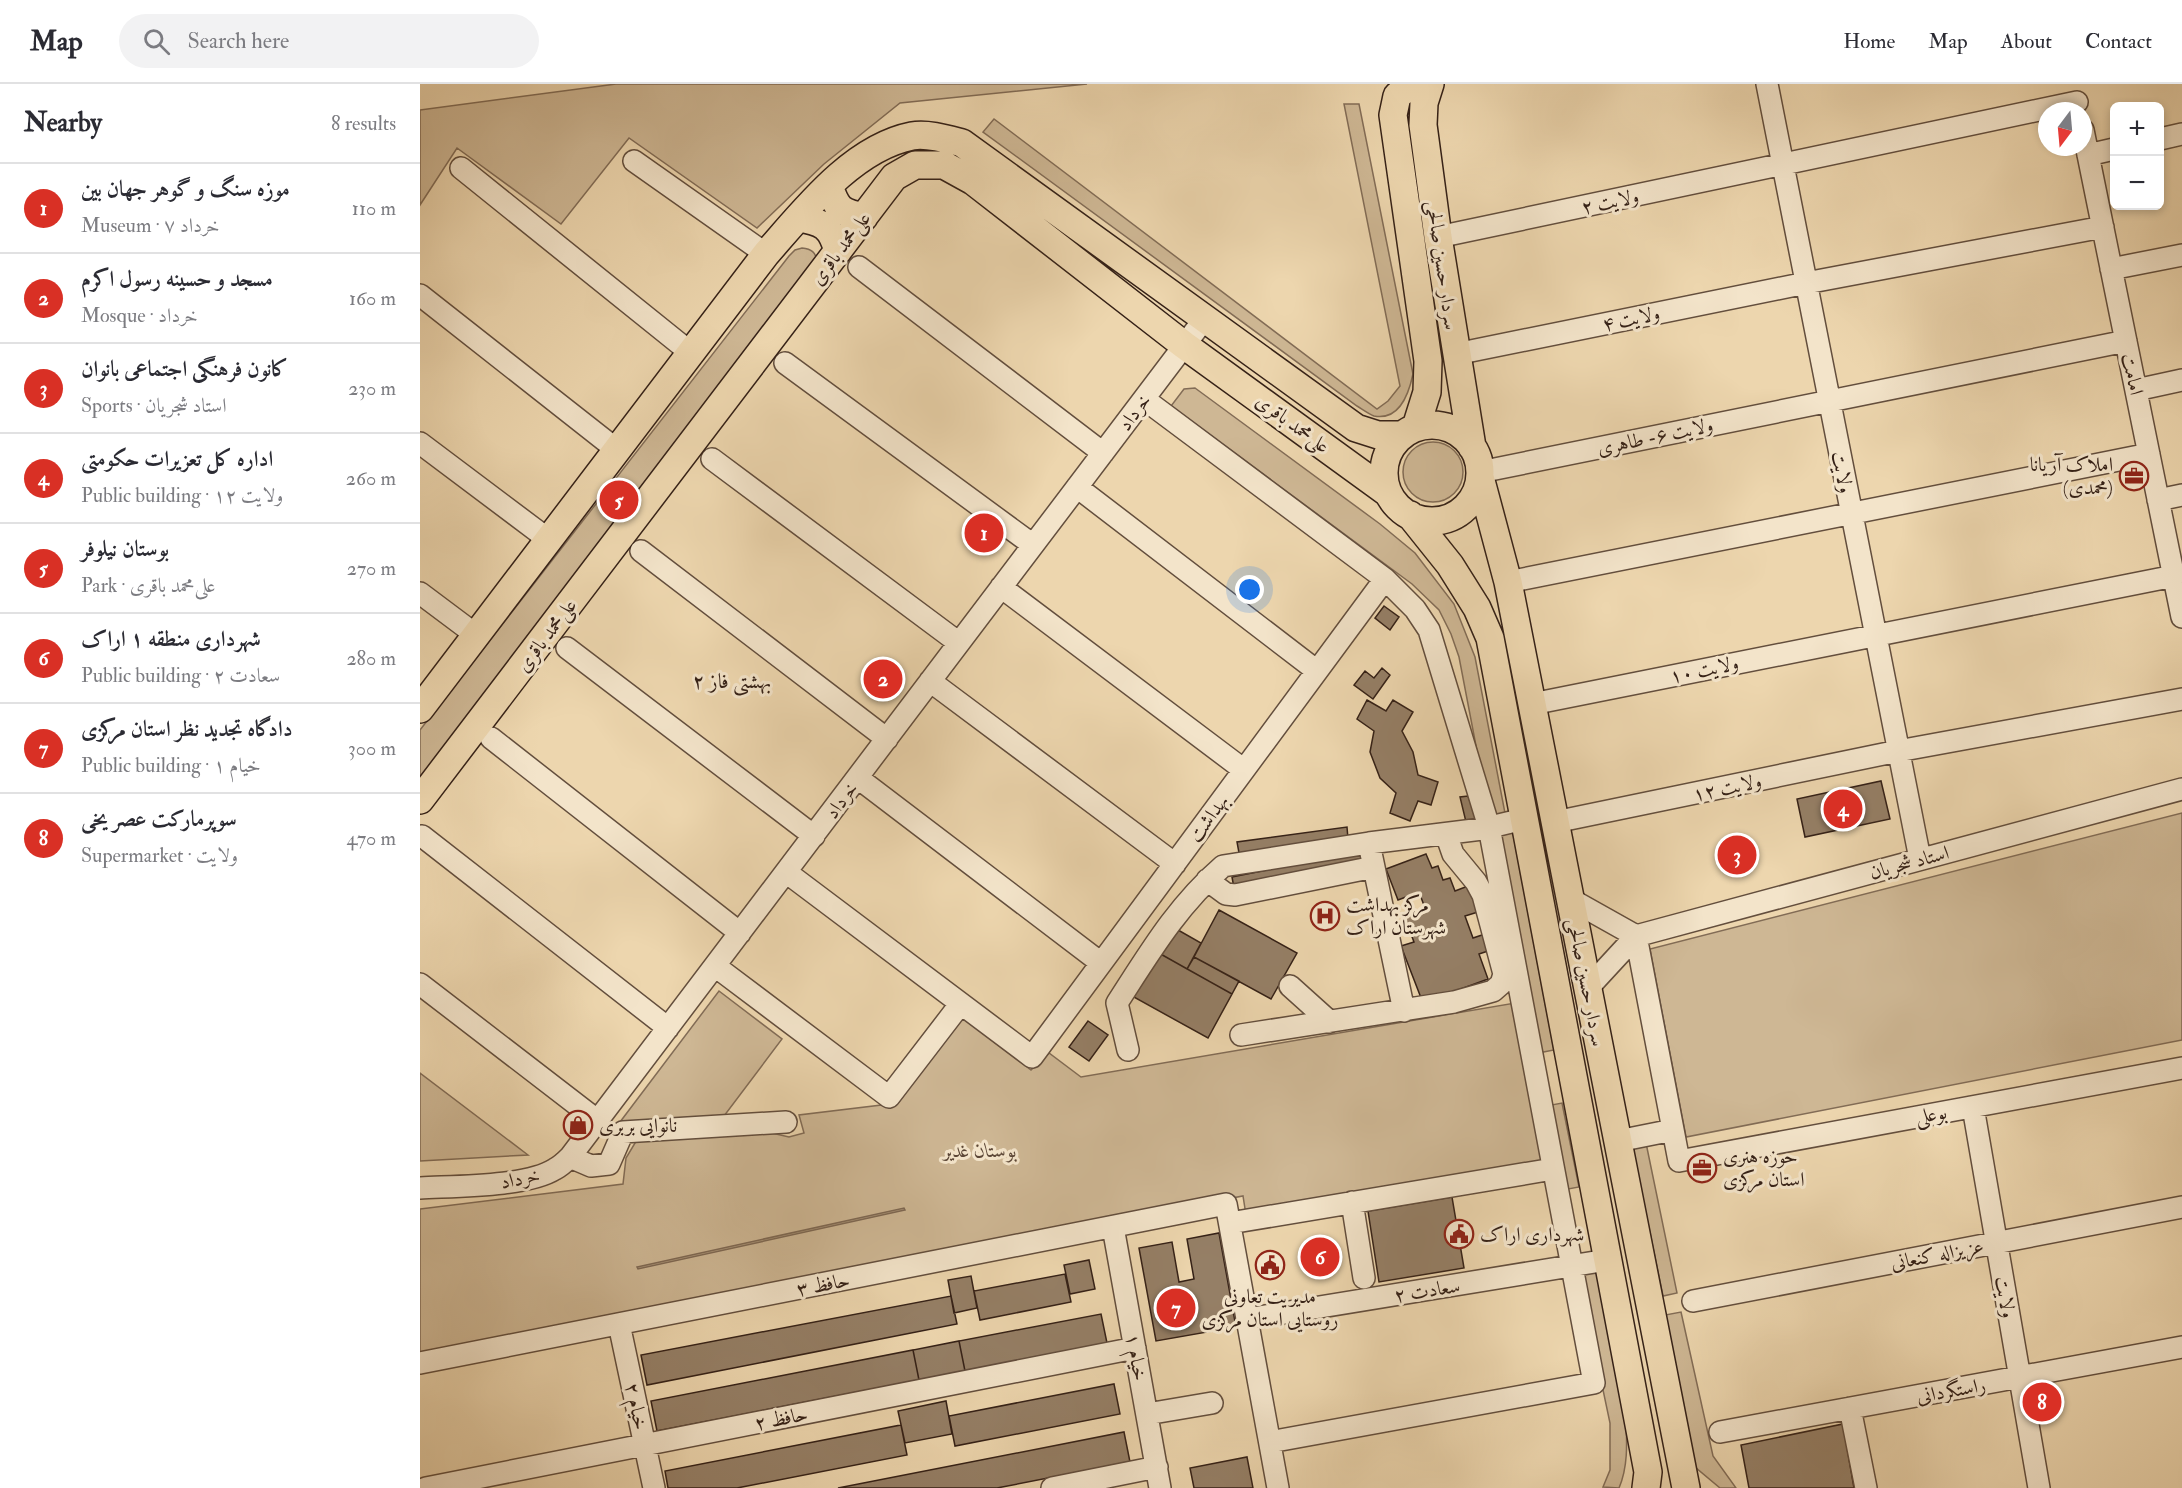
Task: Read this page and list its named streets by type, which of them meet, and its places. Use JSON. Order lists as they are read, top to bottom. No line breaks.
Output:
{"streets":{"main road":["علی‌محمد باقری","سردار حسین صالحی"],"street":["ولایت ۲","ولایت ۴","امامت","خرداد","ولایت ۶- طاهری","ولایت","ولایت ۱۰","ولایت ۱۲","بهداشت","استاد شجریان","بوعلی","عزیزاله کنعانی","حافظ ۳","سعادت ۲","خیام ۱","راستگردانی","خیام ۲","حافظ ۲"]},"crossings":[["ولایت ۲","سردار حسین صالحی"],["ولایت ۲","ولایت"],["علی‌محمد باقری","سردار حسین صالحی"],["علی‌محمد باقری","خرداد"],["علی‌محمد باقری","ولایت ۶- طاهری"],["سردار حسین صالحی","ولایت ۴"],["سردار حسین صالحی","ولایت ۶- طاهری"],["سردار حسین صالحی","ولایت ۱۰"],["سردار حسین صالحی","ولایت ۱۲"],["سردار حسین صالحی","سعادت ۲"],["ولایت ۴","امامت"],["ولایت ۴","ولایت"],["امامت","ولایت ۶- طاهری"],["امامت","ولایت ۱۰"],["خرداد","بهداشت"],["ولایت ۶- طاهری","ولایت"],["ولایت","ولایت ۱۰"],["ولایت","ولایت ۱۲"],["ولایت","استاد شجریان"],["ولایت","بوعلی"],["ولایت","عزیزاله کنعانی"],["ولایت","راستگردانی"],["حافظ ۳","خیام ۱"],["حافظ ۳","خیام ۲"],["خیام ۱","حافظ ۲"],["خیام ۲","حافظ ۲"]],"districts":["بهشتی فاز ۲"],"parks":["بوستان غدیر"],"places":{"office":["املاک آریانا (محمدی)","حوزه هنری استان مرکزی"],"hospital":["مرکز بهداشت شهرستان اراک"],"shop":["نانوایی بربری"],"public building":["شهرداری اراک","مدیریت تعاونی روستایی استان مرکزی"]},"north":"bottom","page":{"header":"Map","search":"Search here","nav":["Home","Map","About","Contact"],"heading":["Nearby","8 results"],"map_buttons":["+","−"],"list":[{"mark":"1","name":"موزه سنگ و گوهر جهان بین","note":"Museum · خرداد ۷","value":"110 m"},{"mark":"2","name":"مسجد و حسینه رسول اکرم","note":"Mosque · خرداد","value":"160 m"},{"mark":"3","name":"کانون فرهنگی اجتماعی بانوان","note":"Sports · استاد شجریان","value":"230 m"},{"mark":"4","name":"اداره کل تعزیرات حکومتی","note":"Public building · ولایت ۱۲","value":"260 m"},{"mark":"5","name":"بوستان نیلوفر","note":"Park · علی‌محمد باقری","value":"270 m"},{"mark":"6","name":"شهرداری منطقه ۱ اراک","note":"Public building · سعادت ۲","value":"280 m"},{"mark":"7","name":"دادگاه تجدید نظر استان مرکزی","note":"Public building · خیام ۱","value":"300 m"},{"mark":"8","name":"سوپرمارکت عصر یخی","note":"Supermarket · ولایت","value":"470 m"}],"pins":["5","1","2","4","3","6","7","8"]}}
